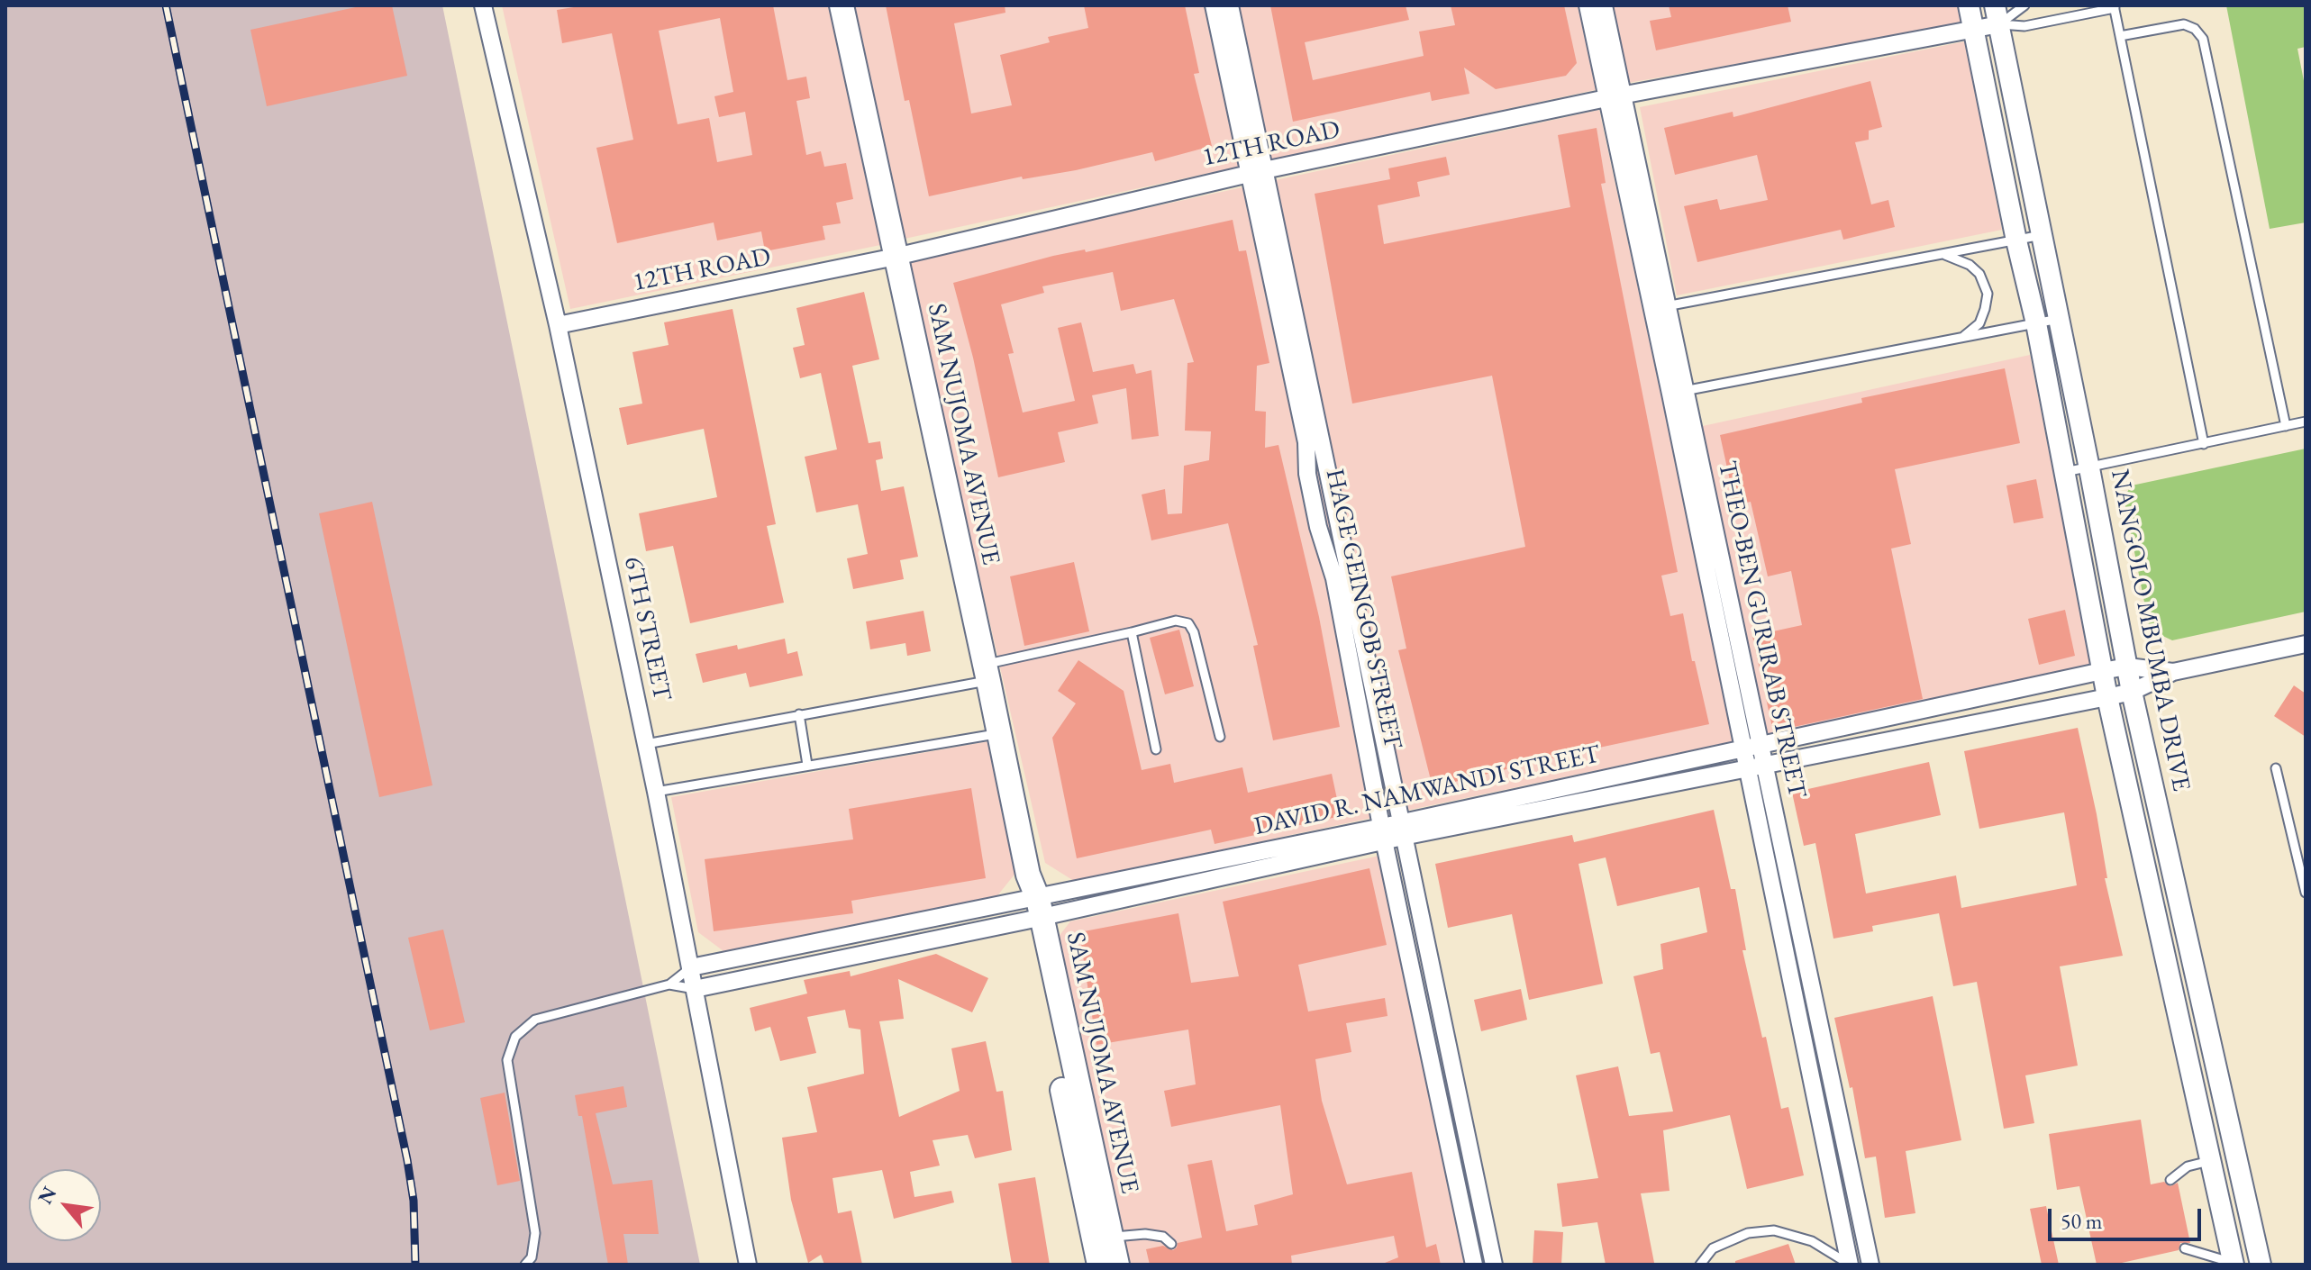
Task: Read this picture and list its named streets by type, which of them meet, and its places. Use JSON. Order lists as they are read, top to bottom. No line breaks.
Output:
{"streets":{"main road":["SAM NUJOMA AVENUE"],"street":["12TH ROAD","HAGE GEINGOB STREET","6TH STREET","THEO-BEN GURIRAB STREET","NANGOLO MBUMBA DRIVE","DAVID R. NAMWANDI STREET"]},"crossings":[["12TH ROAD","SAM NUJOMA AVENUE"],["12TH ROAD","HAGE GEINGOB STREET"],["12TH ROAD","6TH STREET"],["12TH ROAD","THEO-BEN GURIRAB STREET"],["12TH ROAD","NANGOLO MBUMBA DRIVE"],["SAM NUJOMA AVENUE","DAVID R. NAMWANDI STREET"],["HAGE GEINGOB STREET","DAVID R. NAMWANDI STREET"],["6TH STREET","DAVID R. NAMWANDI STREET"],["THEO-BEN GURIRAB STREET","DAVID R. NAMWANDI STREET"],["NANGOLO MBUMBA DRIVE","DAVID R. NAMWANDI STREET"]],"scale_bar":"50 m","north":"top left"}
